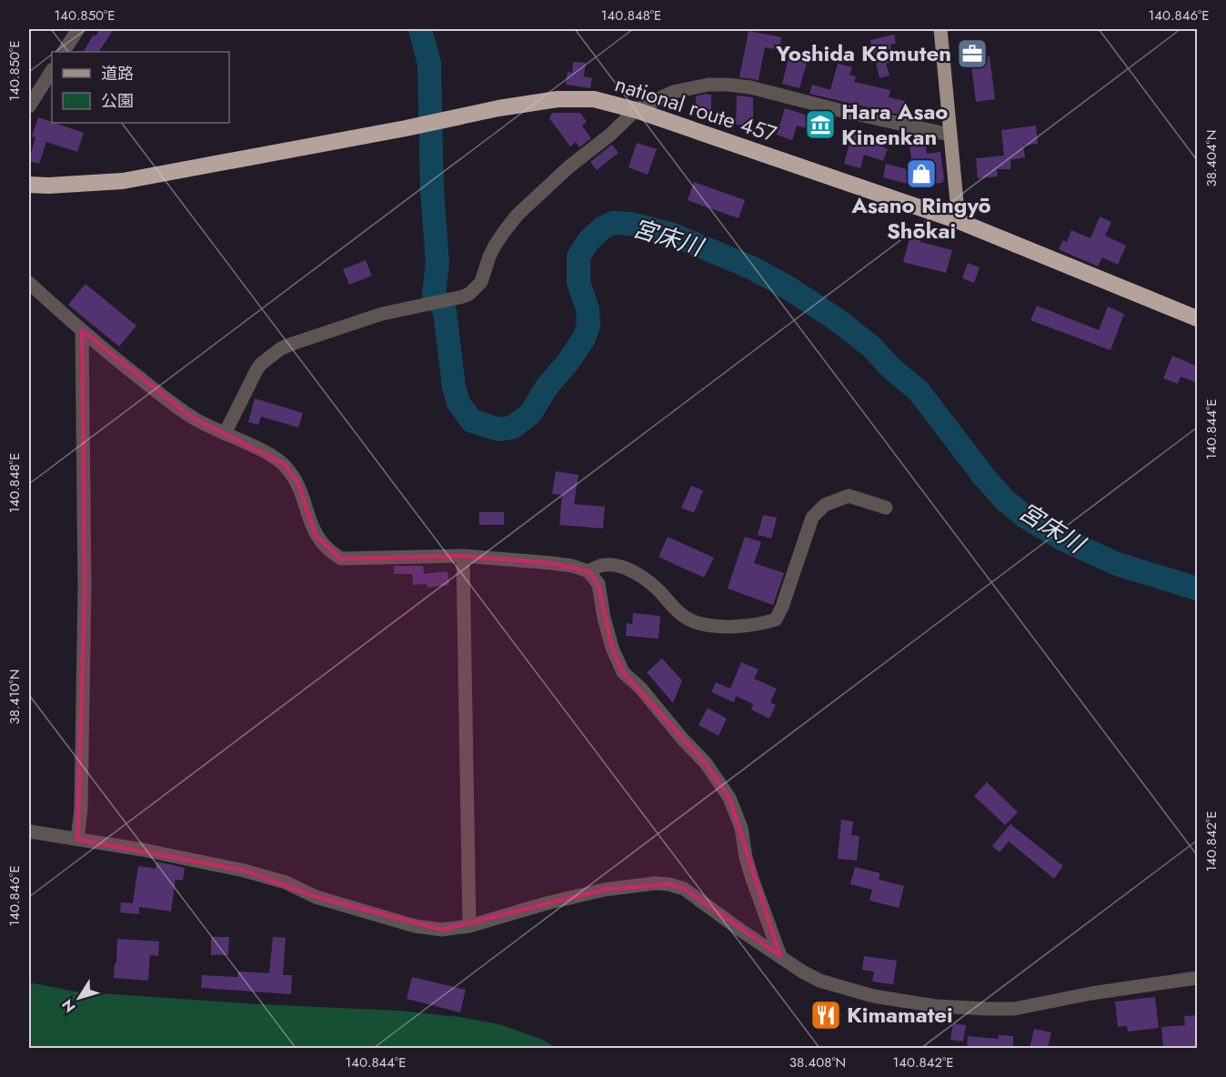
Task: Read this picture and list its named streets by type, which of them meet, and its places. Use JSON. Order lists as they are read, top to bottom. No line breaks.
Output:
{"streets":{"highway":["national route 457"]},"water":["宮床川"],"places":{"office":["Yoshida Kōmuten"],"museum":["Hara Asao Kinenkan"],"shop":["Asano Ringyō Shōkai"],"restaurant":["Kimamatei"]},"legend":["道路","公園"],"north":"bottom left","coordinates":["140.850°E","140.848°E","140.846°E","38.404°N","140.844°E","38.410°N","140.842°E","38.408°N"]}
